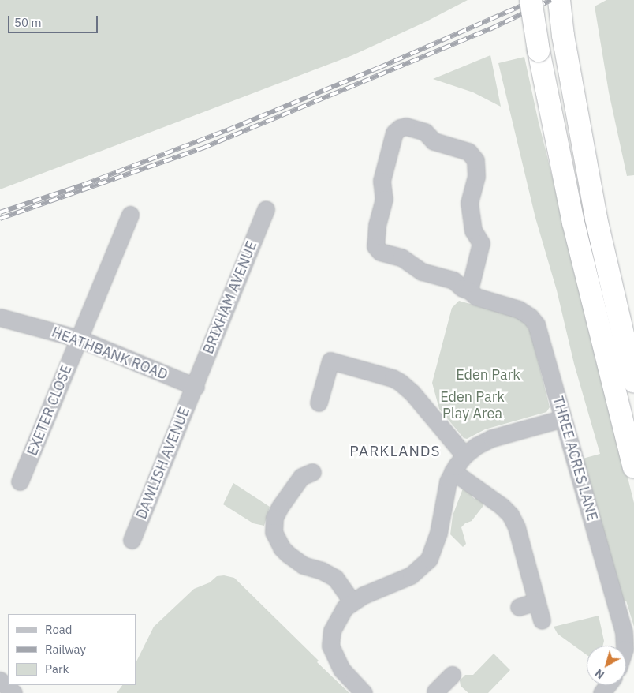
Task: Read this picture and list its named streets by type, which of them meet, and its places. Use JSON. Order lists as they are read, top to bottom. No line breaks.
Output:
{"streets":{"street":["BRIXHAM AVENUE","HEATHBANK ROAD","EXETER CLOSE","THREE ACRES LANE","DAWLISH AVENUE"]},"crossings":[["BRIXHAM AVENUE","HEATHBANK ROAD"],["BRIXHAM AVENUE","DAWLISH AVENUE"],["HEATHBANK ROAD","EXETER CLOSE"],["HEATHBANK ROAD","DAWLISH AVENUE"]],"districts":["PARKLANDS"],"parks":["Eden Park","Eden Park Play Area"],"legend":["Road","Railway","Park"],"scale_bar":"50 m","north":"bottom left"}
